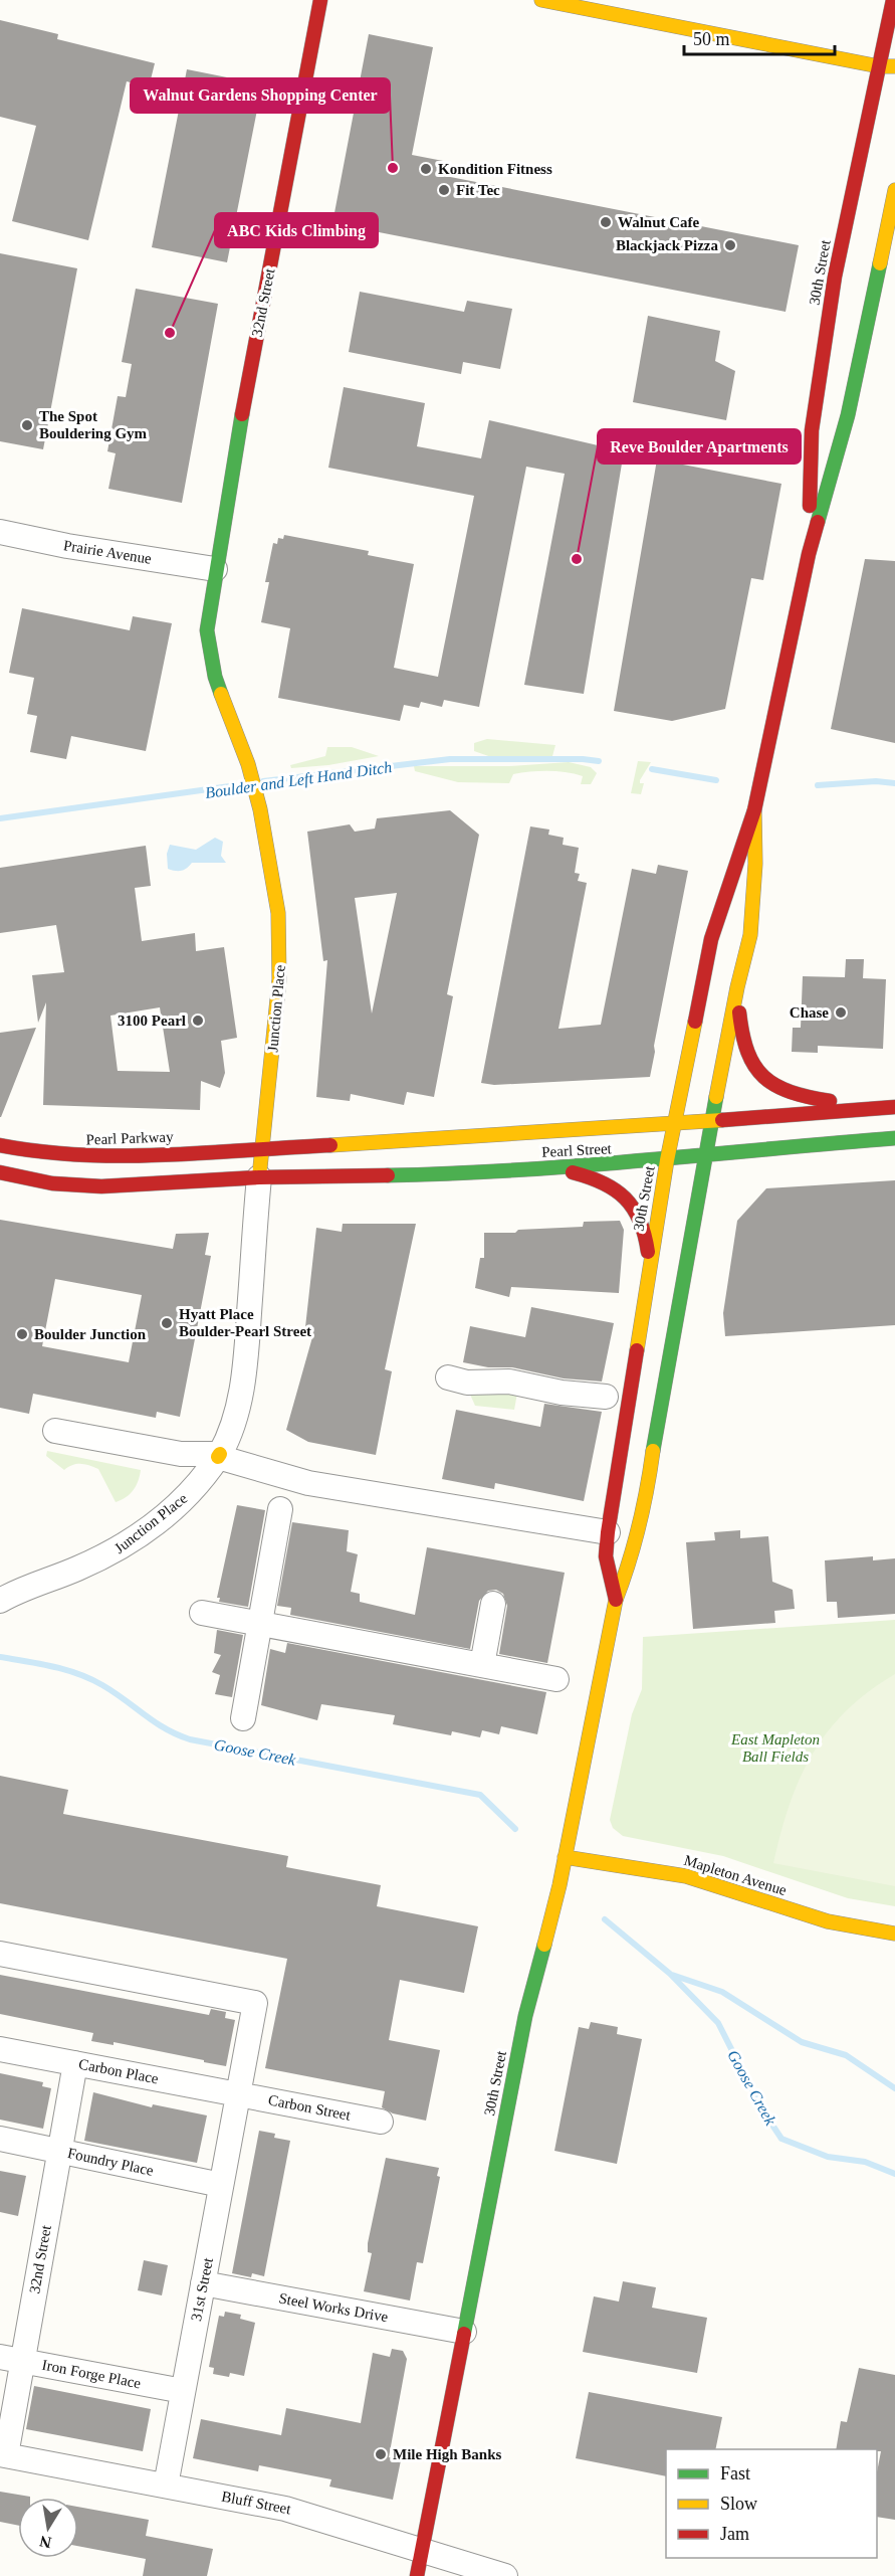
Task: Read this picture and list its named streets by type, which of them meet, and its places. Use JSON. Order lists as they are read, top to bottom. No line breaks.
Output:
{"streets":{"main road":["30th Street","32nd Street","Junction Place","Pearl Parkway","Pearl Street","Mapleton Avenue"],"street":["Prairie Avenue","Carbon Place","Carbon Street","Foundry Place","31st Street","Steel Works Drive","Iron Forge Place","Bluff Street"]},"crossings":[["30th Street","Pearl Street"],["30th Street","Mapleton Avenue"],["30th Street","Steel Works Drive"],["30th Street","Bluff Street"],["32nd Street","Prairie Avenue"],["32nd Street","Junction Place"],["32nd Street","Carbon Place"],["32nd Street","Foundry Place"],["32nd Street","Iron Forge Place"],["32nd Street","Bluff Street"],["Prairie Avenue","Junction Place"],["Junction Place","Pearl Parkway"],["Junction Place","Pearl Street"],["Pearl Parkway","Pearl Street"],["Carbon Place","Carbon Street"],["Carbon Place","31st Street"],["Carbon Street","31st Street"],["Foundry Place","31st Street"],["31st Street","Steel Works Drive"],["31st Street","Iron Forge Place"],["31st Street","Bluff Street"]],"water":["Boulder and Left Hand Ditch","Goose Creek"],"parks":["East Mapleton Ball Fields"],"places":["Walnut Gardens Shopping Center","Kondition Fitness","Fit Tec","Walnut Cafe","Blackjack Pizza","ABC Kids Climbing","The Spot Bouldering Gym","Reve Boulder Apartments","Chase","3100 Pearl","Hyatt Place Boulder-Pearl Street","Boulder Junction","Mile High Banks"],"legend":["Fast","Slow","Jam"],"scale_bar":"50 m","north":"bottom"}
